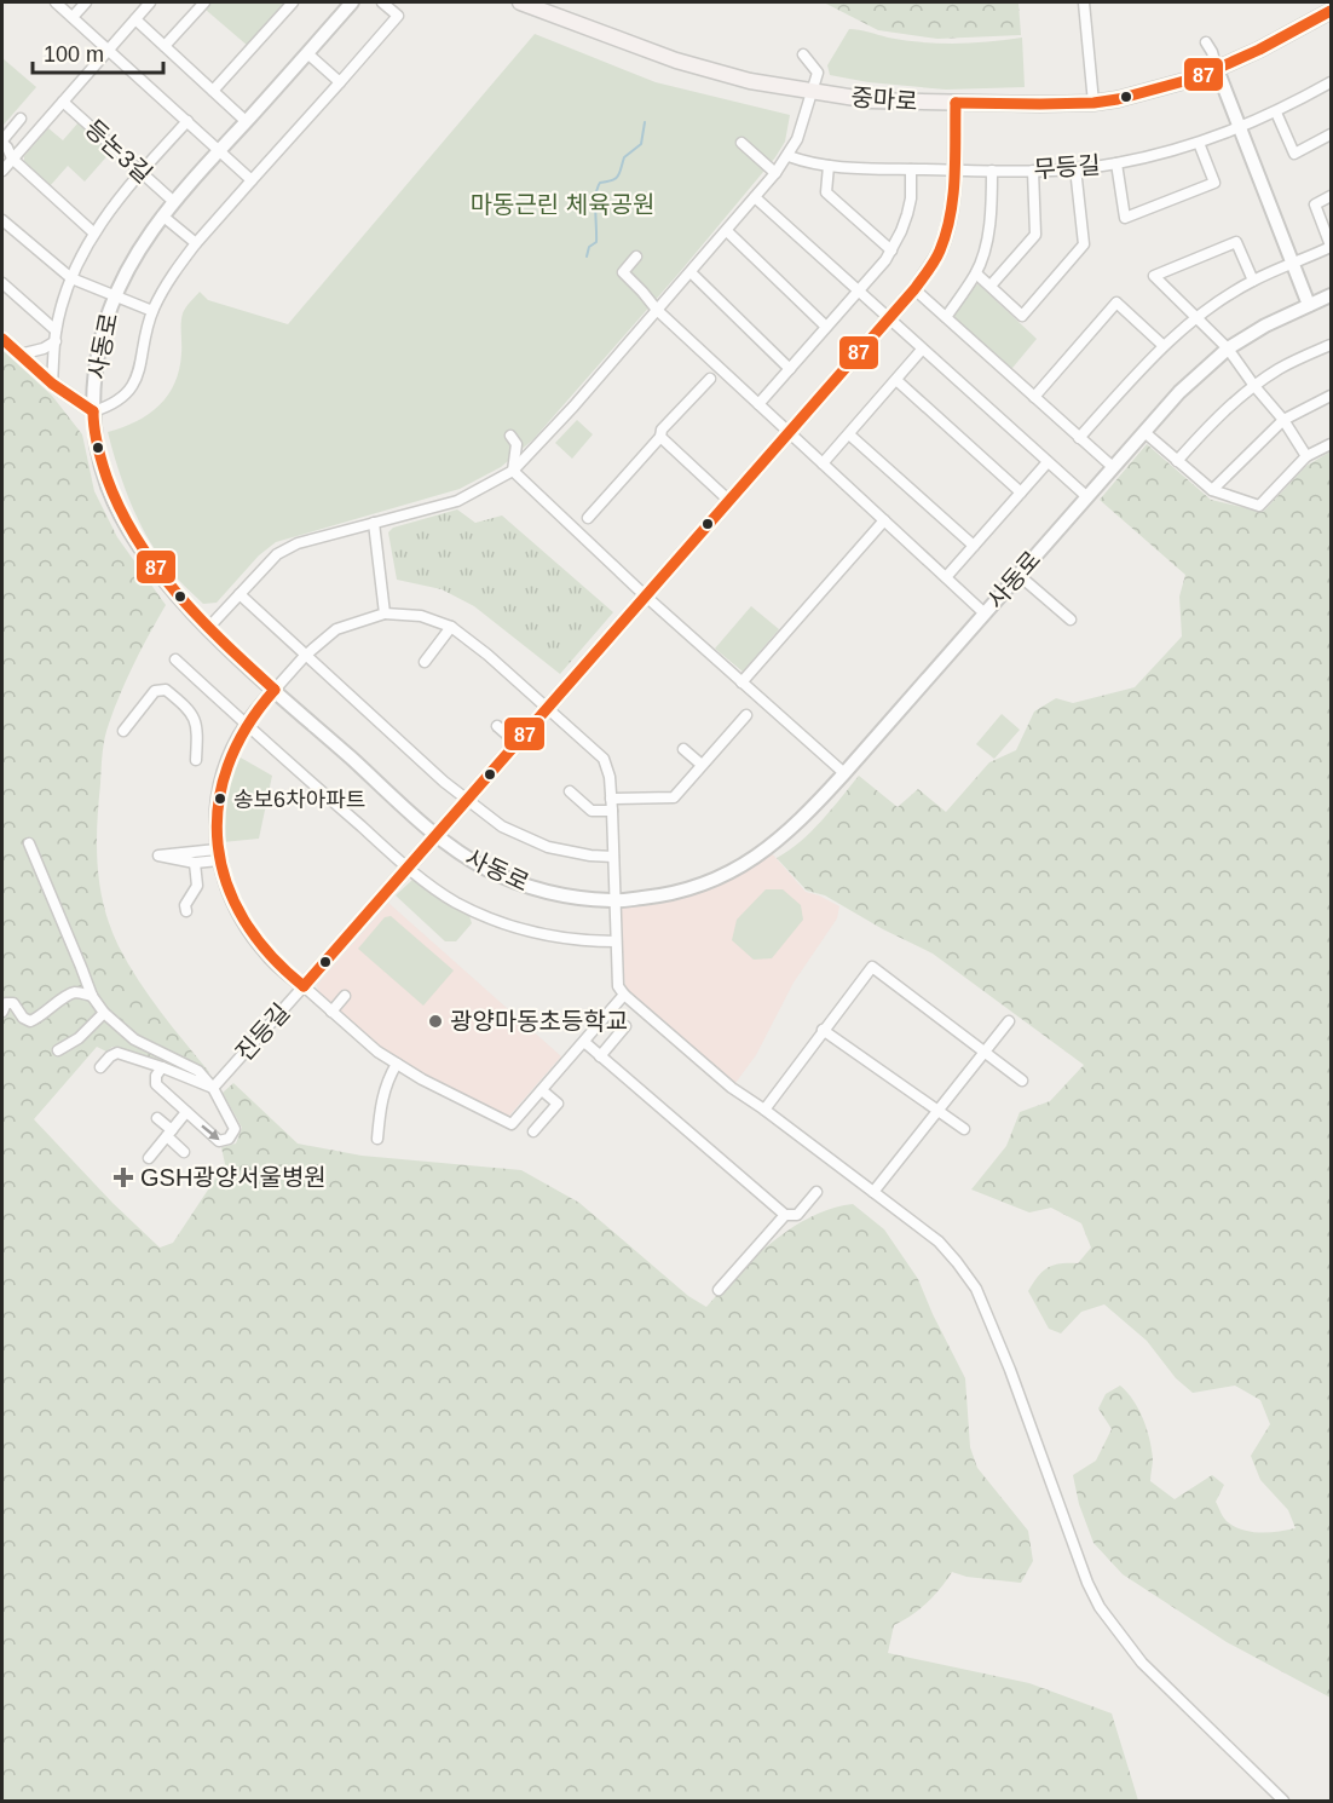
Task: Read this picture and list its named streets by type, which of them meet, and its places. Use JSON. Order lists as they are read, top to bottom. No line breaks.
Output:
{"streets":{"main road":["중마로"],"street":["등논3길","무등길","사동로","진등길"]},"crossings":[["중마로","진등길"],["등논3길","사동로"],["무등길","진등길"],["사동로","진등길"]],"parks":["마동근린 체육공원"],"places":{"other":["송보6차아파트","광양마동초등학교"],"health":["GSH광양서울병원"]},"lines":["transit line 87"],"scale_bar":"100 m"}
